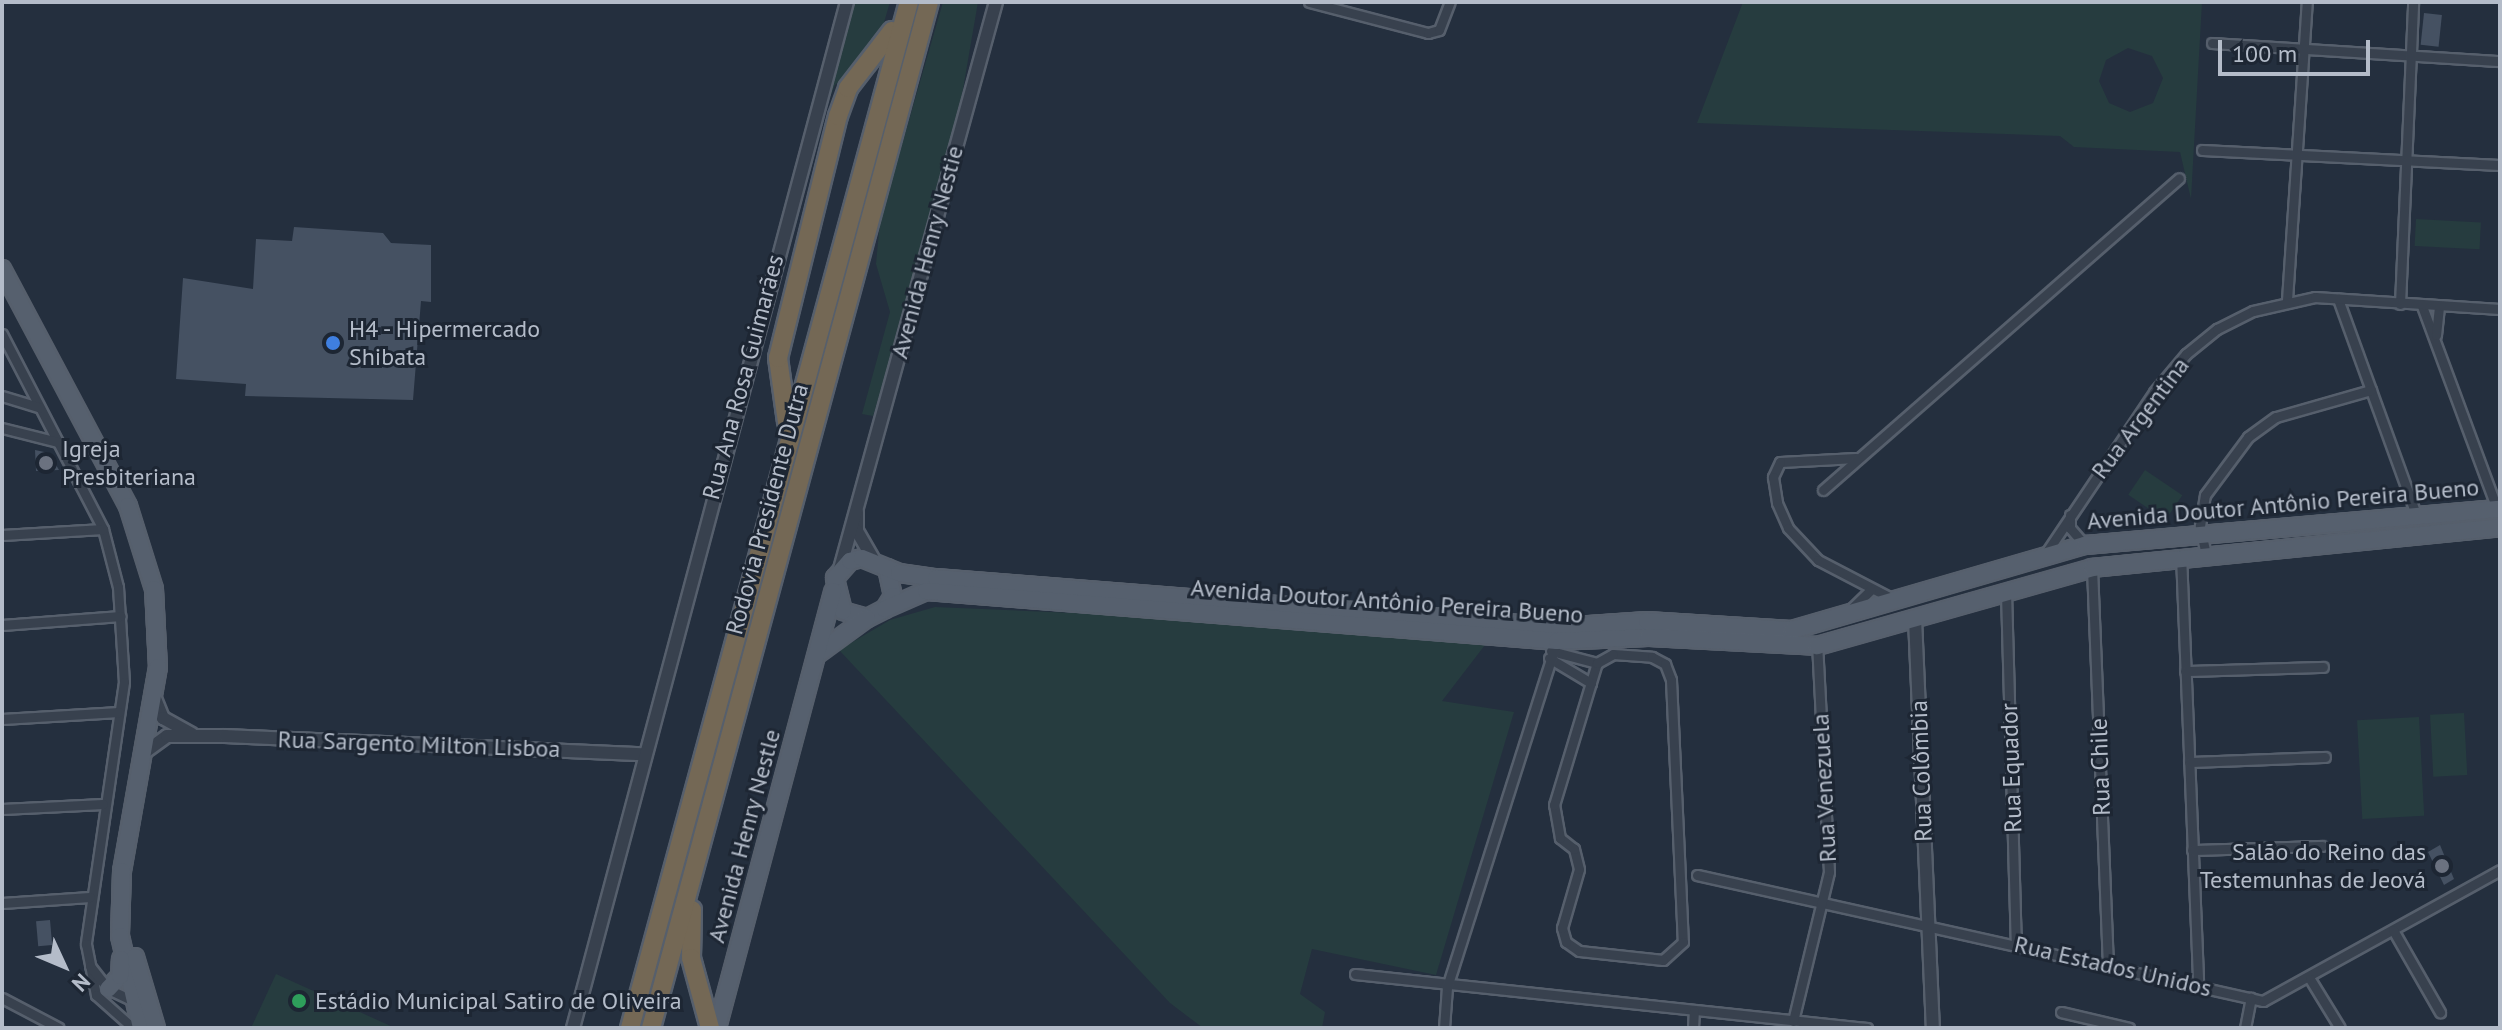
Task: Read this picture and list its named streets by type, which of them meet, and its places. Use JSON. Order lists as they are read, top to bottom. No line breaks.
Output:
{"streets":{"highway":["Rodovia Presidente Dutra"],"main road":["Avenida Doutor Antônio Pereira Bueno","Avenida Henry Nestle"],"street":["Avenida Henry Nestie","Rua Ana Rosa Guimarães","Rua Argentina","Rua Sargento Milton Lisboa","Rua Chile","Rua Equador","Rua Colômbia","Rua Venezuela","Rua Estados Unidos"]},"crossings":[["Avenida Henry Nestie","Avenida Doutor Antônio Pereira Bueno"],["Avenida Henry Nestie","Avenida Henry Nestle"],["Rua Ana Rosa Guimarães","Rua Sargento Milton Lisboa"],["Rua Argentina","Avenida Doutor Antônio Pereira Bueno"],["Avenida Doutor Antônio Pereira Bueno","Rua Chile"],["Avenida Doutor Antônio Pereira Bueno","Rua Equador"],["Avenida Doutor Antônio Pereira Bueno","Rua Colômbia"],["Avenida Doutor Antônio Pereira Bueno","Rua Venezuela"],["Avenida Doutor Antônio Pereira Bueno","Avenida Henry Nestle"],["Rua Chile","Rua Estados Unidos"],["Rua Equador","Rua Estados Unidos"],["Rua Colômbia","Rua Estados Unidos"],["Rua Venezuela","Rua Estados Unidos"]],"places":["H4 - Hipermercado Shibata","Igreja Presbiteriana","Salão do Reino das Testemunhas de Jeová","Estádio Municipal Satiro de Oliveira"],"scale_bar":"100 m","north":"bottom right"}
